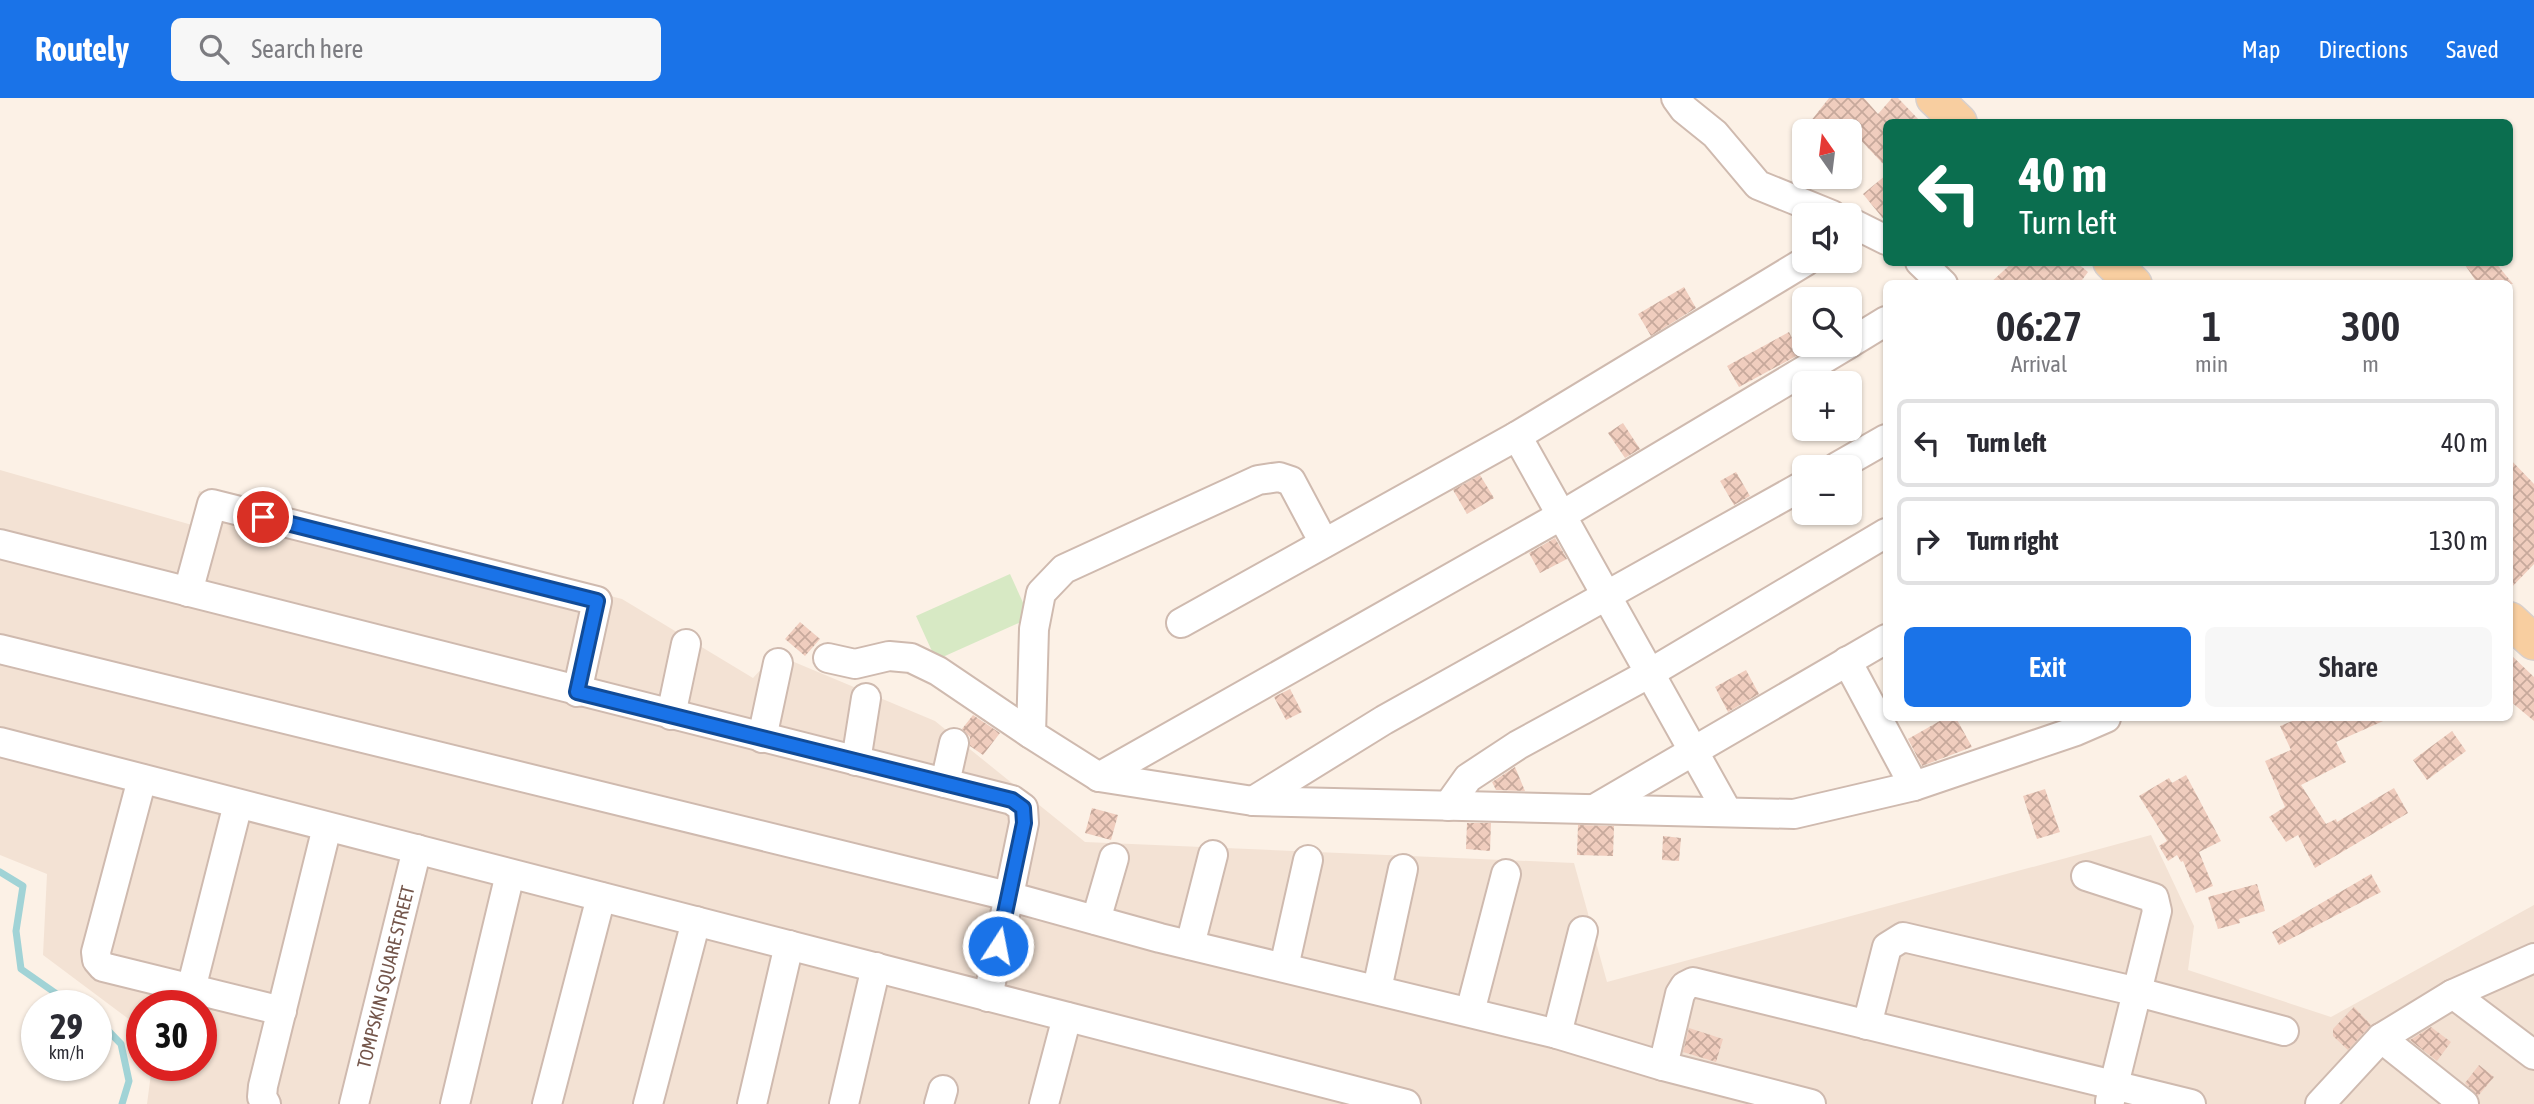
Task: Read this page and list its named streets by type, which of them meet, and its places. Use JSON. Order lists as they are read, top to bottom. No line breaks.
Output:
{"streets":{"street":["TOMPSKIN SQUARE STREET"]},"north":"top","page":{"header":"Routely","search":"Search here","nav":["Map","Directions","Saved"],"map_buttons":["+","−"],"turn":["40 m","Turn left"],"eta":["06:27","Arrival","1","min","300","m"],"list":[{"name":"Turn left","value":"40 m"},{"name":"Turn right","value":"130 m"}],"buttons":["Exit","Share"],"speed":"29 km/h","limit":"30"}}
